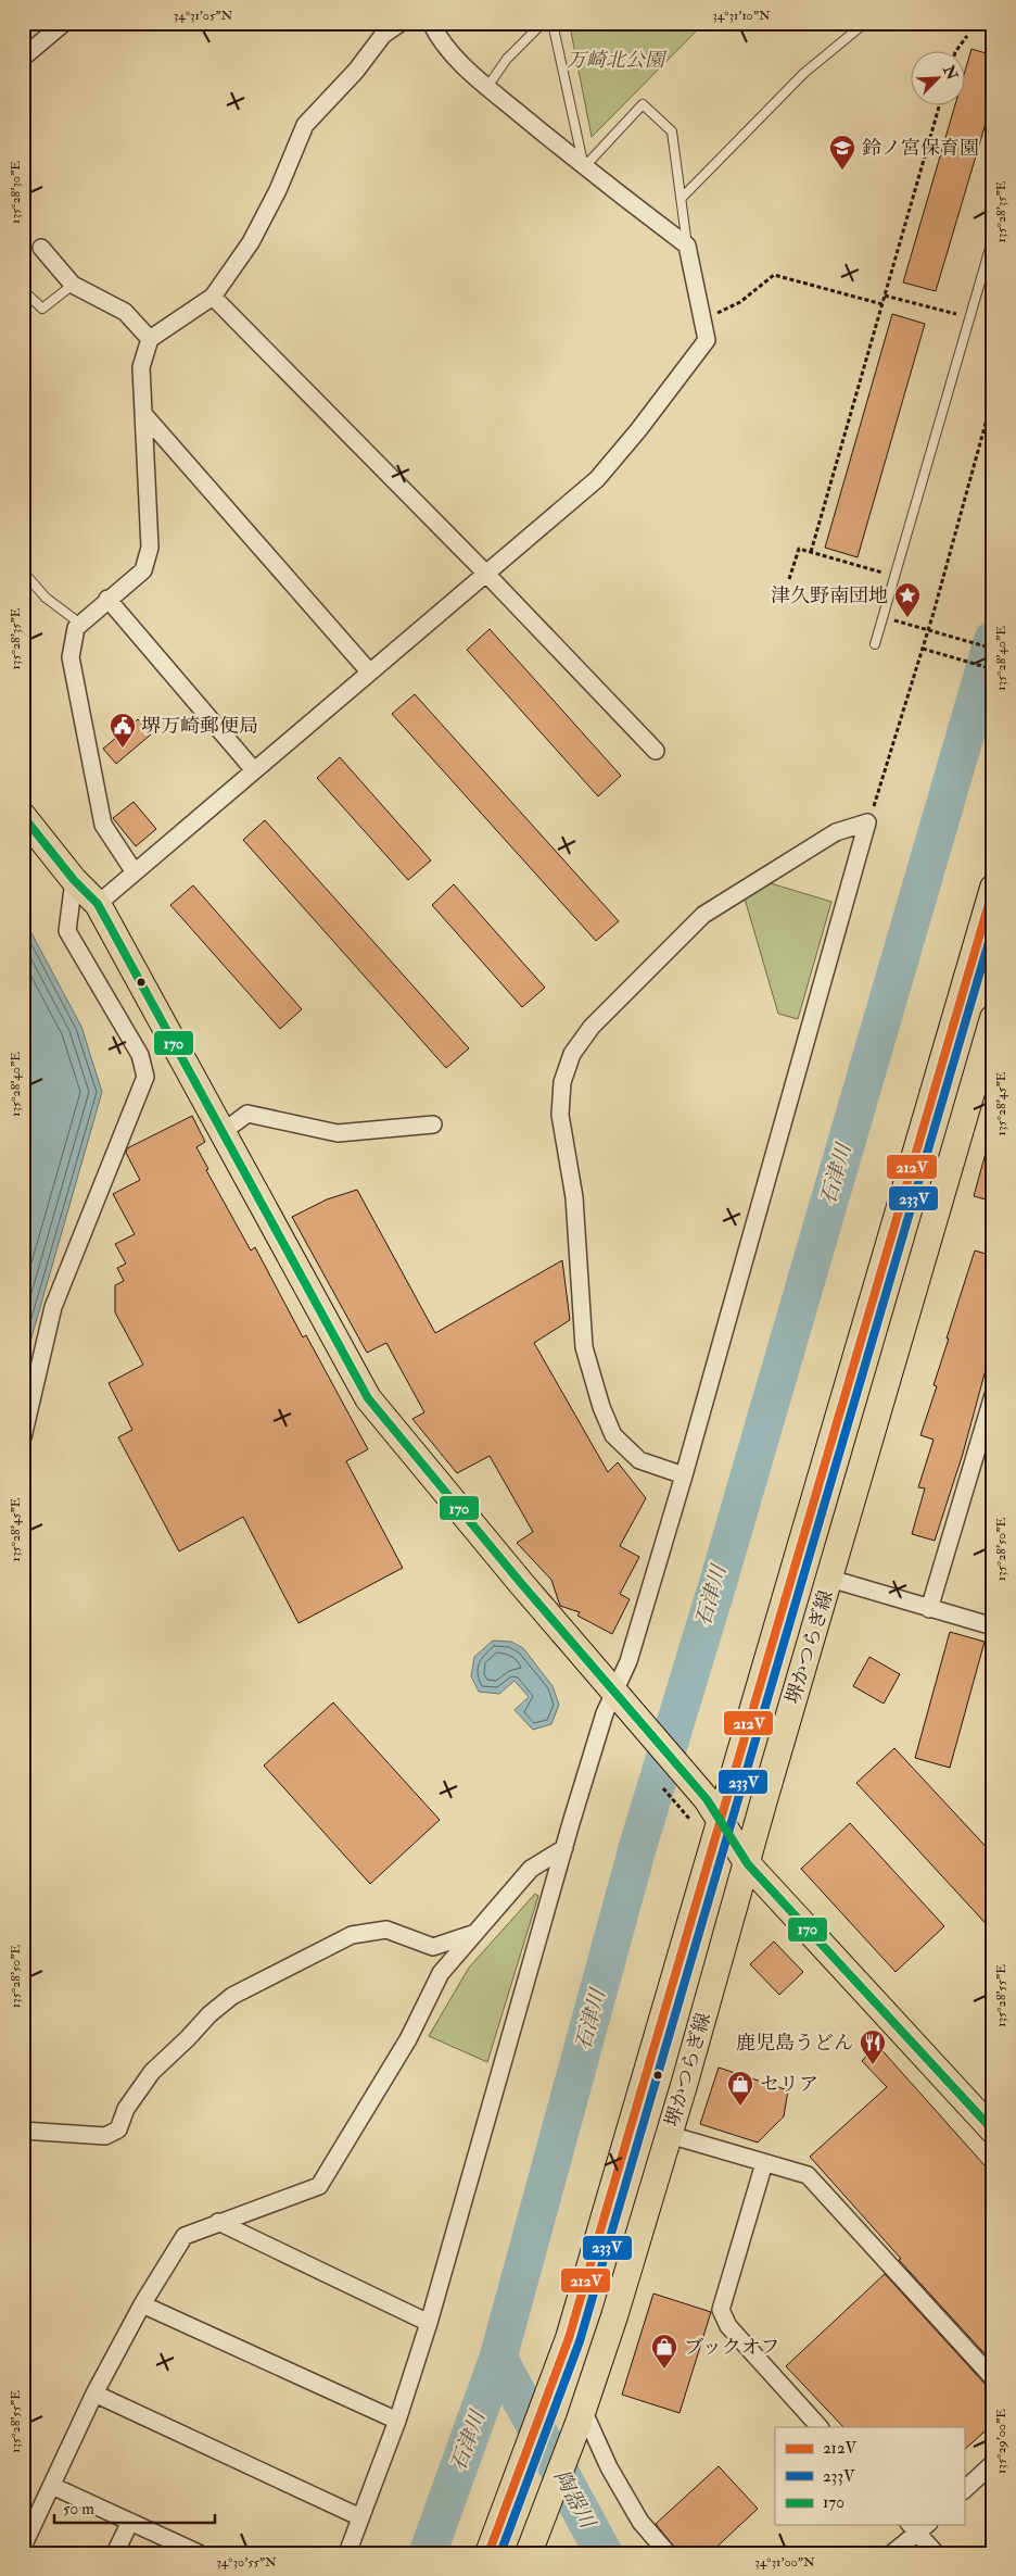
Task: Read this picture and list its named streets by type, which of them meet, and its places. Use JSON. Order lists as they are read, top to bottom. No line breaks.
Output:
{"streets":{"main road":["堺かつらぎ線"]},"water":["石津川","陶器川"],"parks":["万崎北公園"],"places":{"school or university":["鈴ノ宮保育園"],"place":["津久野南団地"],"public building":["堺万崎郵便局"],"restaurant":["鹿児島うどん"],"shop":["セリア","ブックオフ"]},"lines":["transit line 170","transit line 212V","transit line 233V"],"legend":["212V","233V","170"],"scale_bar":"50 m","north":"top right","coordinates":["34°31'05\"N","34°31'10\"N","135°28'30\"E","135°28'35\"E","135°28'40\"E","135°28'45\"E","135°28'50\"E","135°28'55\"E","135°29'00\"E","34°30'55\"N","34°31'00\"N"]}
